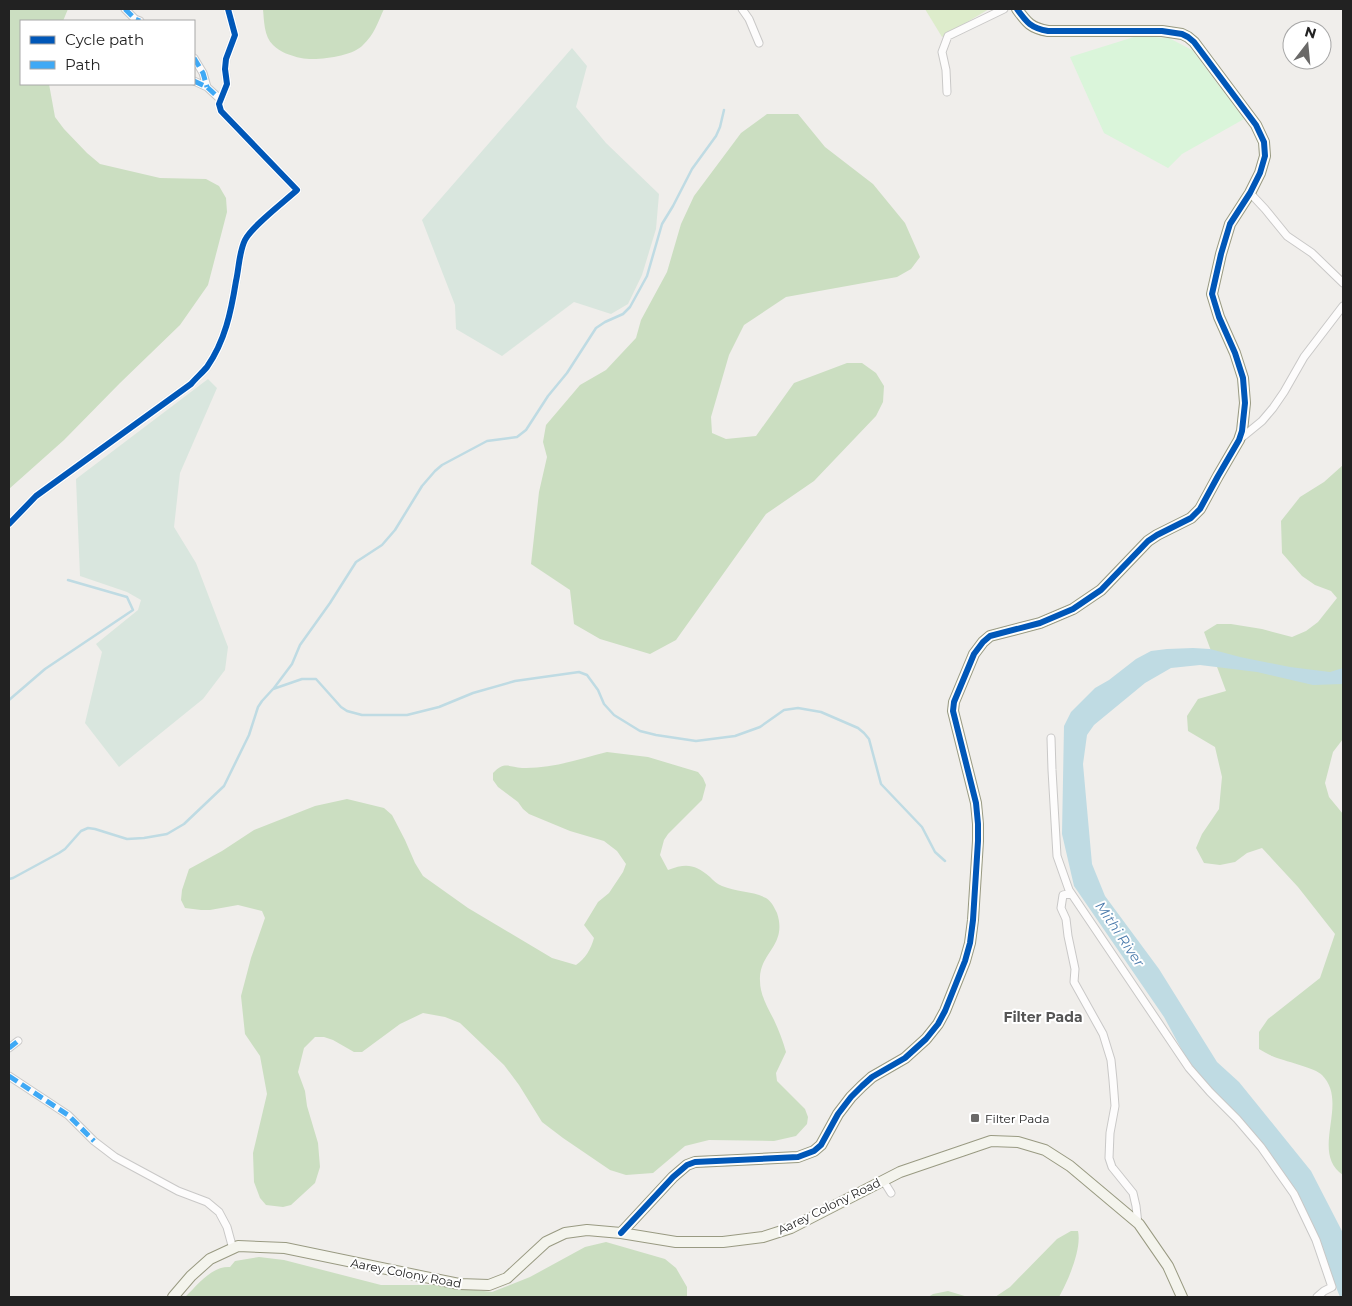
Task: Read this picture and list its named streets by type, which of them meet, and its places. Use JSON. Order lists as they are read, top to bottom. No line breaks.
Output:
{"streets":{"street":["Aarey Colony Road"]},"districts":["Filter Pada"],"water":["Mithi River"],"places":{"transit":["Filter Pada"]},"legend":["Cycle path","Path"],"north":"top"}
